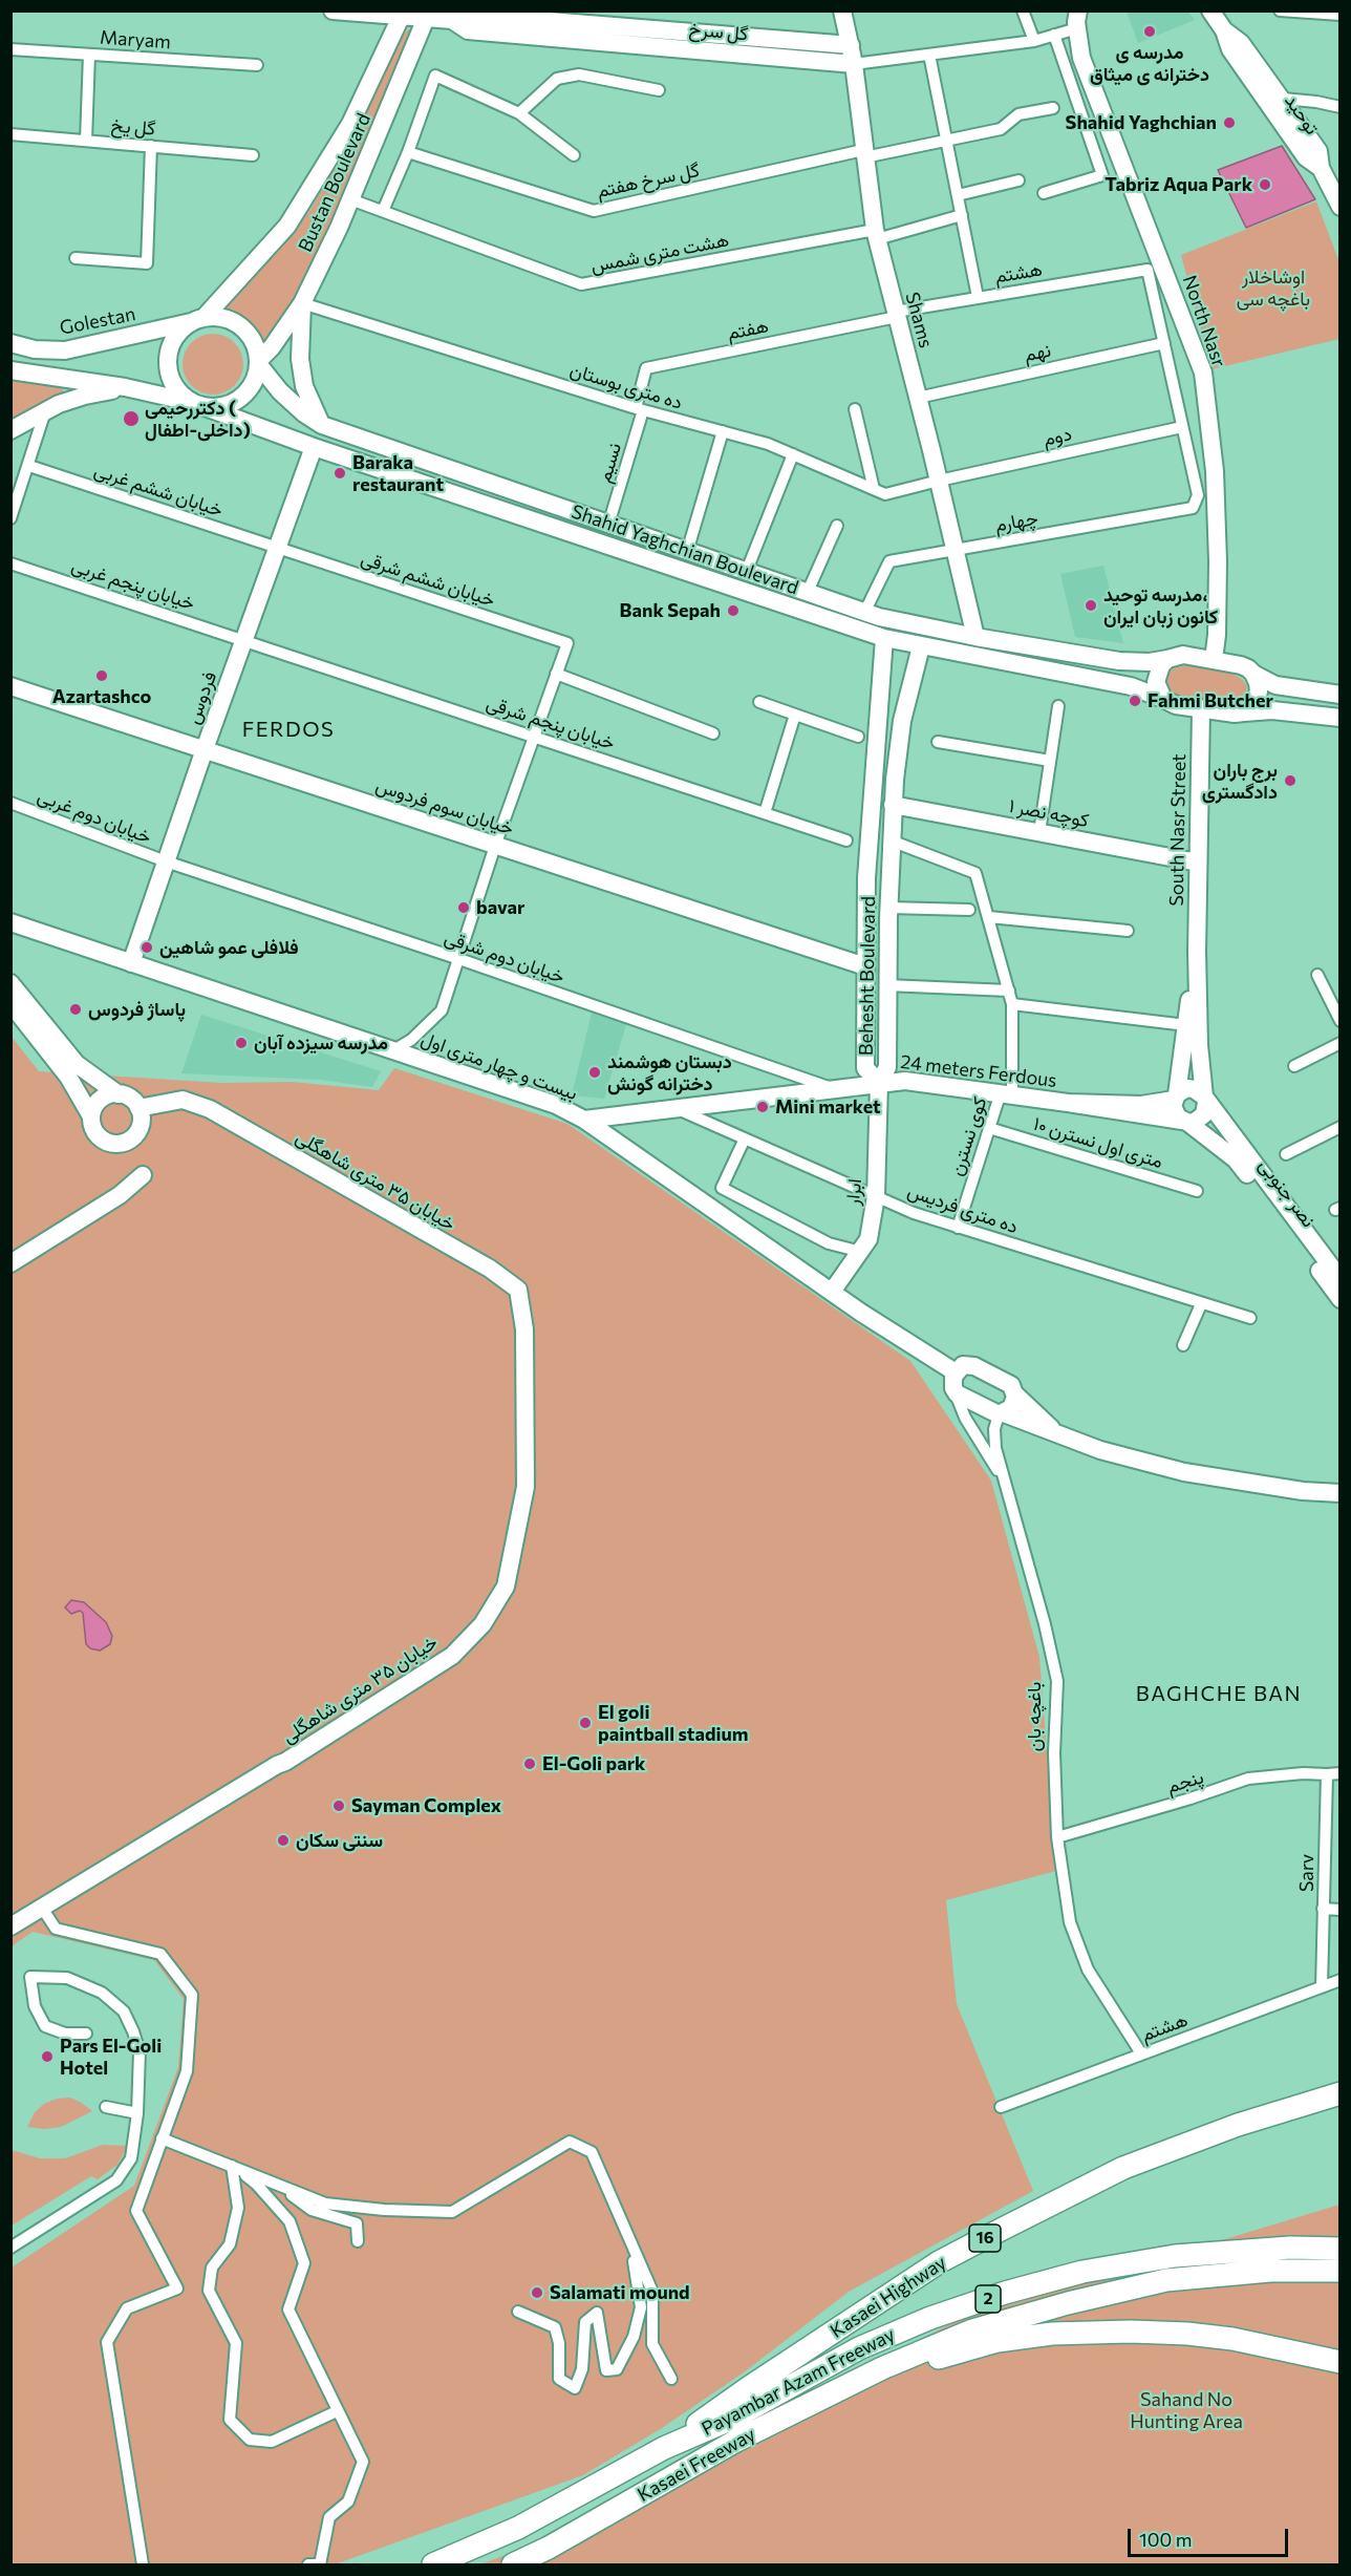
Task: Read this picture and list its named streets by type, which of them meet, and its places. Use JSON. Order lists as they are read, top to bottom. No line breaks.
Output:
{"streets":{"highway":["16","Kasaei Highway","2","Payambar Azam Freeway","Kasaei Freeway"],"main road":["گل سرخ","توحید","Bustan Boulevard","Shams","Golestan","North Nasr","Shahid Yaghchian Boulevard","فردوس","خیابان سوم فردوس","کوچه نصر ۱","South Nasr Street","Behesht Boulevard","بیست و چهار متری اول","24 meters Ferdous","خیابان ۳۵ متری شاهگلی","ابرار","نصر جنوبی"],"street":["Maryam","گل یخ","گل سرخ هفتم","هشت متری شمس","هشتم","هفتم","نهم","ده متری بوستان","دوم","نسیم","خیابان ششم غربی","چهارم","خیابان ششم شرقی","خیابان پنجم غربی","خیابان پنجم شرقی","خیابان دوم غربی","خیابان دوم شرقی","کوی نسترن","۱۰ متری اول نسترن","ده متری فردیس","باغچه بان","پنجم","Sarv"]},"crossings":[["گل سرخ","Shams"],["گل سرخ هفتم","Shams"],["Bustan Boulevard","هشت متری شمس"],["Bustan Boulevard","Golestan"],["Bustan Boulevard","ده متری بوستان"],["Bustan Boulevard","Shahid Yaghchian Boulevard"],["هشت متری شمس","Shams"],["هشتم","Shams"],["هشتم","هفتم"],["هشتم","نهم"],["هشتم","باغچه بان"],["هشتم","Sarv"],["Shams","هفتم"],["Shams","نهم"],["Shams","ده متری بوستان"],["Shams","دوم"],["Shams","چهارم"],["Shams","Shahid Yaghchian Boulevard"],["Golestan","Shahid Yaghchian Boulevard"],["North Nasr","Shahid Yaghchian Boulevard"],["هفتم","ده متری بوستان"],["هفتم","نسیم"],["ده متری بوستان","دوم"],["ده متری بوستان","نسیم"],["دوم","چهارم"],["نسیم","Shahid Yaghchian Boulevard"],["خیابان ششم غربی","خیابان ششم شرقی"],["خیابان ششم غربی","فردوس"],["چهارم","Shahid Yaghchian Boulevard"],["Shahid Yaghchian Boulevard","فردوس"],["Shahid Yaghchian Boulevard","South Nasr Street"],["Shahid Yaghchian Boulevard","Behesht Boulevard"],["خیابان ششم شرقی","فردوس"],["خیابان پنجم غربی","فردوس"],["خیابان پنجم غربی","خیابان پنجم شرقی"],["فردوس","خیابان پنجم شرقی"],["فردوس","خیابان سوم فردوس"],["فردوس","خیابان دوم غربی"],["فردوس","خیابان دوم شرقی"],["فردوس","بیست و چهار متری اول"],["خیابان سوم فردوس","Behesht Boulevard"],["کوچه نصر ۱","South Nasr Street"],["کوچه نصر ۱","Behesht Boulevard"],["خیابان دوم غربی","خیابان دوم شرقی"],["South Nasr Street","24 meters Ferdous"],["South Nasr Street","نصر جنوبی"],["خیابان دوم شرقی","24 meters Ferdous"],["Behesht Boulevard","24 meters Ferdous"],["Behesht Boulevard","کوی نسترن"],["Behesht Boulevard","ابرار"],["بیست و چهار متری اول","24 meters Ferdous"],["بیست و چهار متری اول","ابرار"],["بیست و چهار متری اول","باغچه بان"],["24 meters Ferdous","کوی نسترن"],["24 meters Ferdous","ابرار"],["24 meters Ferdous","نصر جنوبی"],["24 meters Ferdous","ده متری فردیس"],["کوی نسترن","۱۰ متری اول نسترن"],["کوی نسترن","ده متری فردیس"],["ابرار","ده متری فردیس"],["باغچه بان","پنجم"],["پنجم","Sarv"],["Kasaei Highway","Payambar Azam Freeway"],["Kasaei Highway","Kasaei Freeway"],["Payambar Azam Freeway","Kasaei Freeway"]],"districts":["FERDOS","BAGHCHE BAN"],"parks":["اوشاخلار باغچه سی","Sahand No Hunting Area"],"places":["مدرسه ی دخترانه ی میثاق","Shahid Yaghchian","Tabriz Aqua Park","دکتررحیمی ( داخلی-اطفال)","Baraka restaurant","مدرسه توحید، کانون زبان ایران","Bank Sepah","Azartashco","Fahmi Butcher","برج باران دادگستری","bavar","فلافلی عمو شاهین","پاساژ فردوس","مدرسه سیزده آبان","دبستان هوشمند دخترانه گونش","Mini market","El goli paintball stadium","El-Goli park","Sayman Complex","سنتی سکان","Pars El-Goli Hotel","Salamati mound"],"scale_bar":"100 m"}
